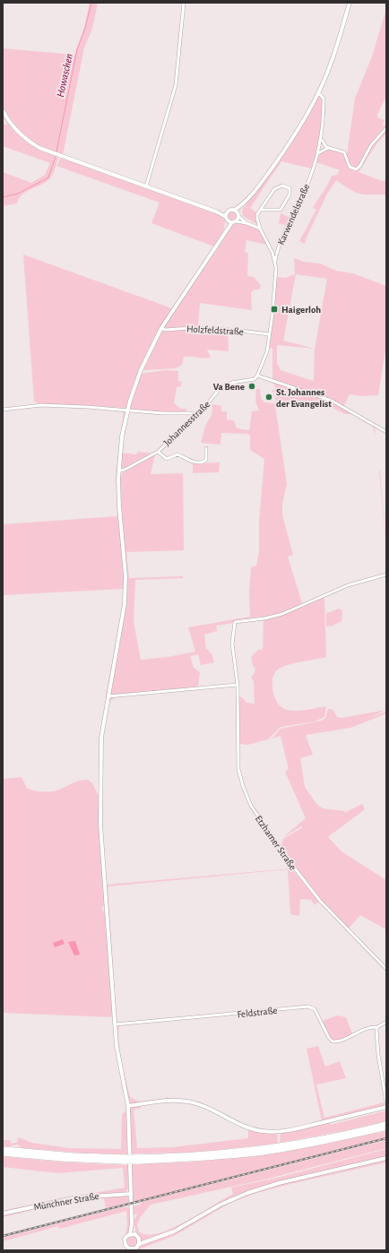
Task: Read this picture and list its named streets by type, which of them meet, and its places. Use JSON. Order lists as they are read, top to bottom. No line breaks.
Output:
{"streets":{"street":["Karwendelstraße","Holzfeldstraße","Johannesstraße","Etzhamer Straße","Feldstraße","Münchner Straße"]},"water":["Howaschen"],"places":{"transit":["Haigerloh"],"other":["Va Bene","St. Johannes der Evangelist"]}}
